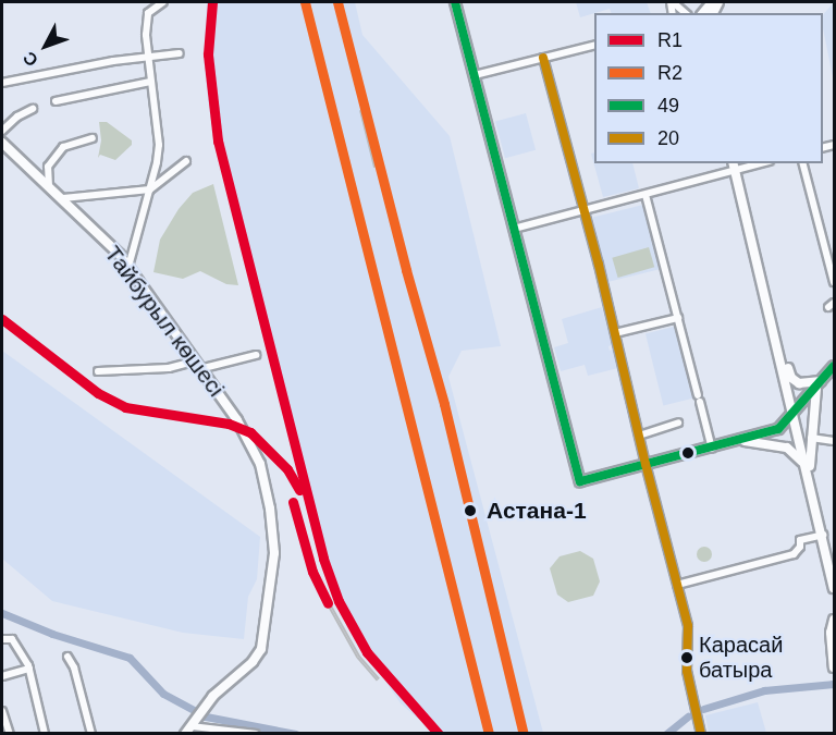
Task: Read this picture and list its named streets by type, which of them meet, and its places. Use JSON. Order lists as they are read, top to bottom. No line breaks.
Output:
{"streets":{"main road":["Тайбурыл көшесі"]},"places":["Астана-1","Карасай батыра"],"lines":["transit line R1","transit line R2","transit line 49","transit line 20"],"legend":["R1","R2","49","20"],"north":"bottom left"}
